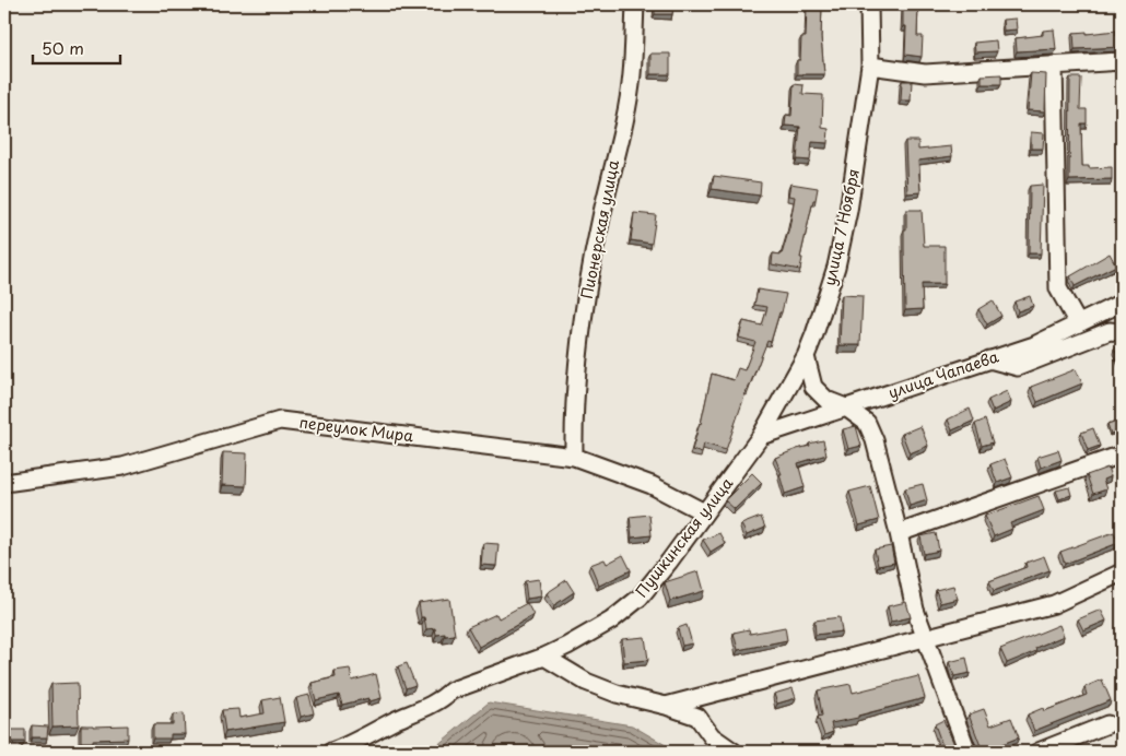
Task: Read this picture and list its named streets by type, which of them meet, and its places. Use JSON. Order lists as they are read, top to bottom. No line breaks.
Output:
{"streets":{"street":["улица 7 Ноября","Пионерская улица","улица Чапаева","переулок Мира","Пушкинская улица"]},"crossings":[["улица 7 Ноября","улица Чапаева"],["улица 7 Ноября","Пушкинская улица"],["Пионерская улица","переулок Мира"],["улица Чапаева","Пушкинская улица"],["переулок Мира","Пушкинская улица"]],"scale_bar":"50 m"}
